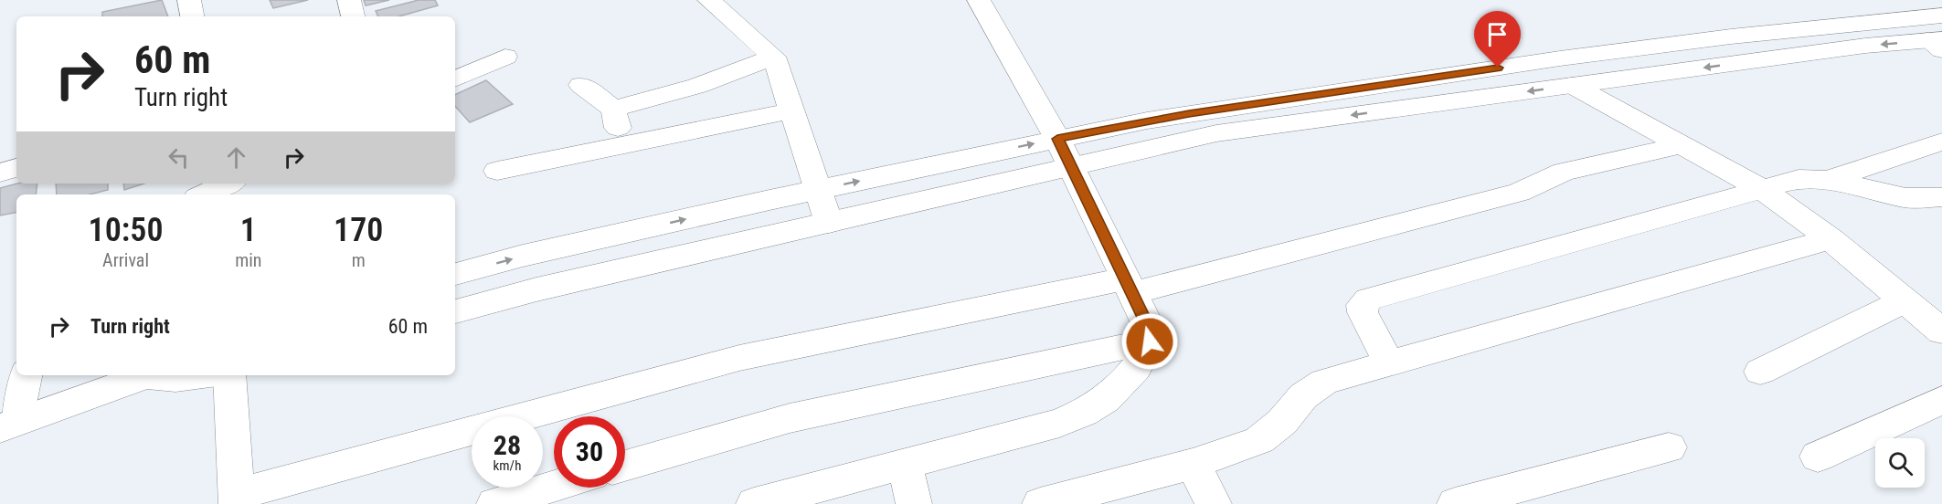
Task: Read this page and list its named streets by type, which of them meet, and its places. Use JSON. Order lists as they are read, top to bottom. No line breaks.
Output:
{"page":{"turn":["60 m","Turn right"],"eta":["10:50","Arrival","1","min","170","m"],"list":[{"name":"Turn right","value":"60 m"}],"speed":"28 km/h","limit":"30"}}
